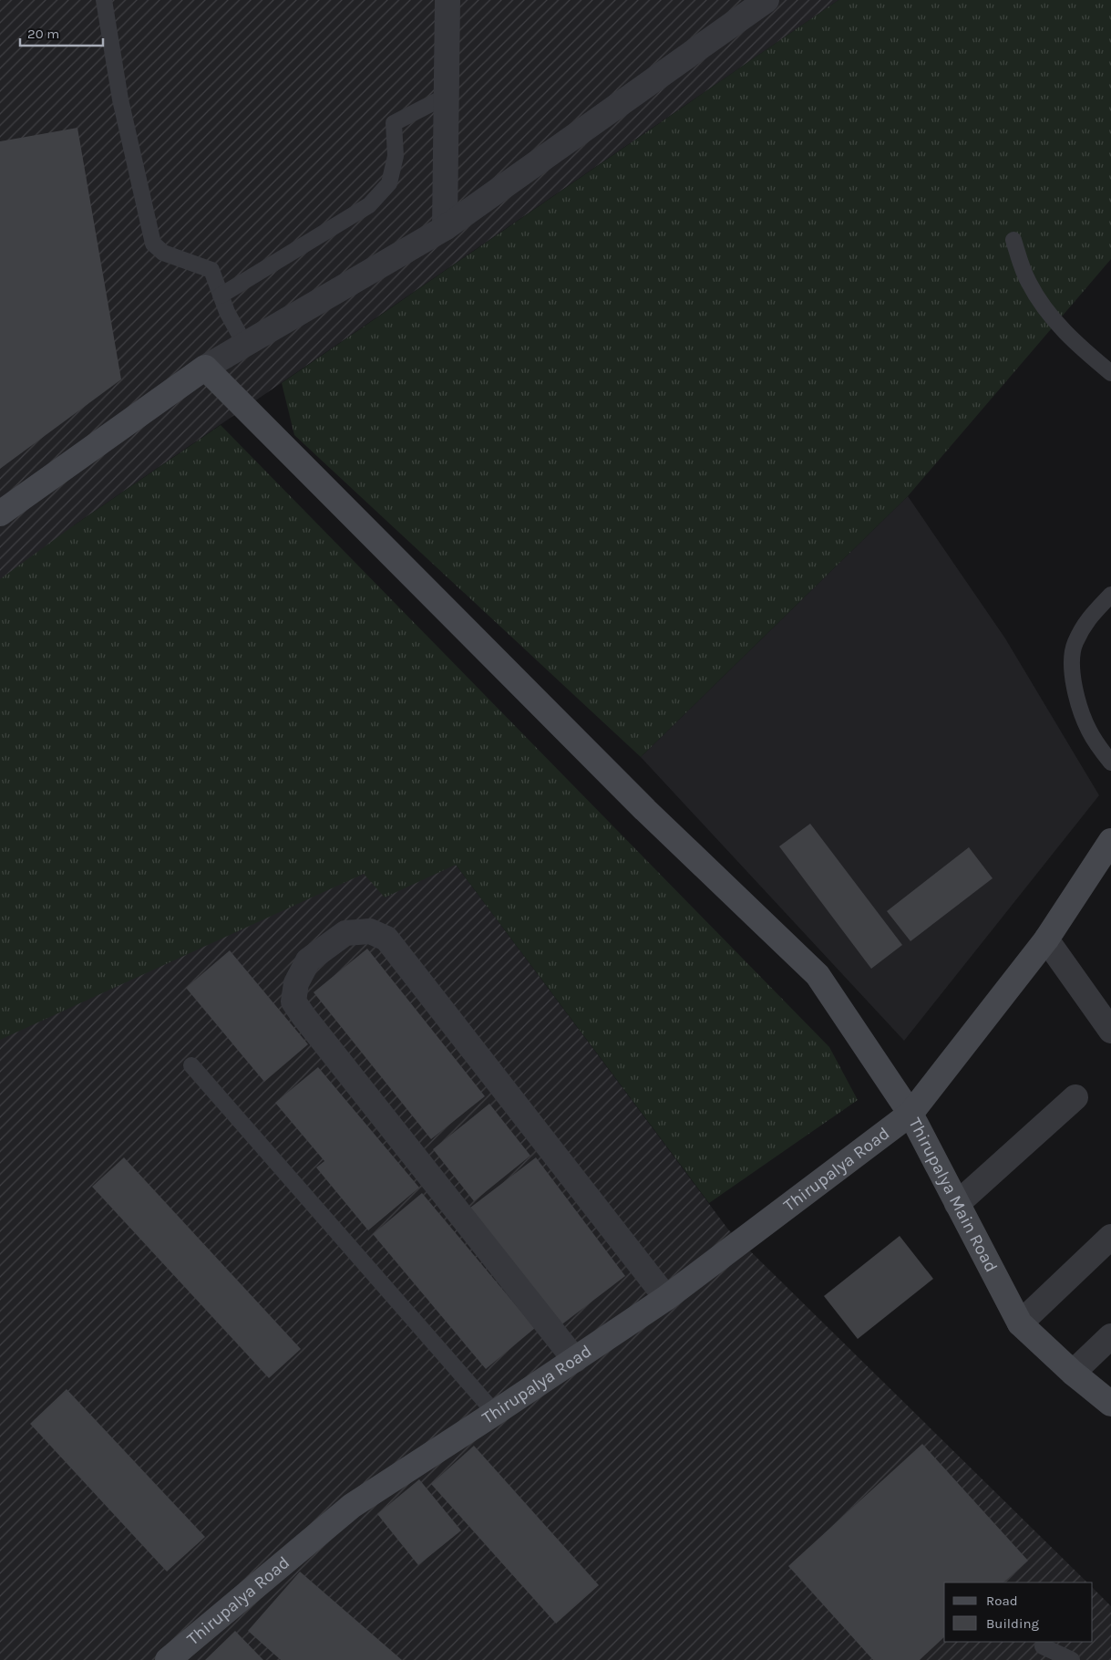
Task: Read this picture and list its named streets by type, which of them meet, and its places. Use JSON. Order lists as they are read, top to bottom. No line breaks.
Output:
{"streets":{"street":["Thirupalya Road","Thirupalya Main Road"]},"crossings":[["Thirupalya Road","Thirupalya Main Road"]],"legend":["Road","Building"],"scale_bar":"20 m"}
